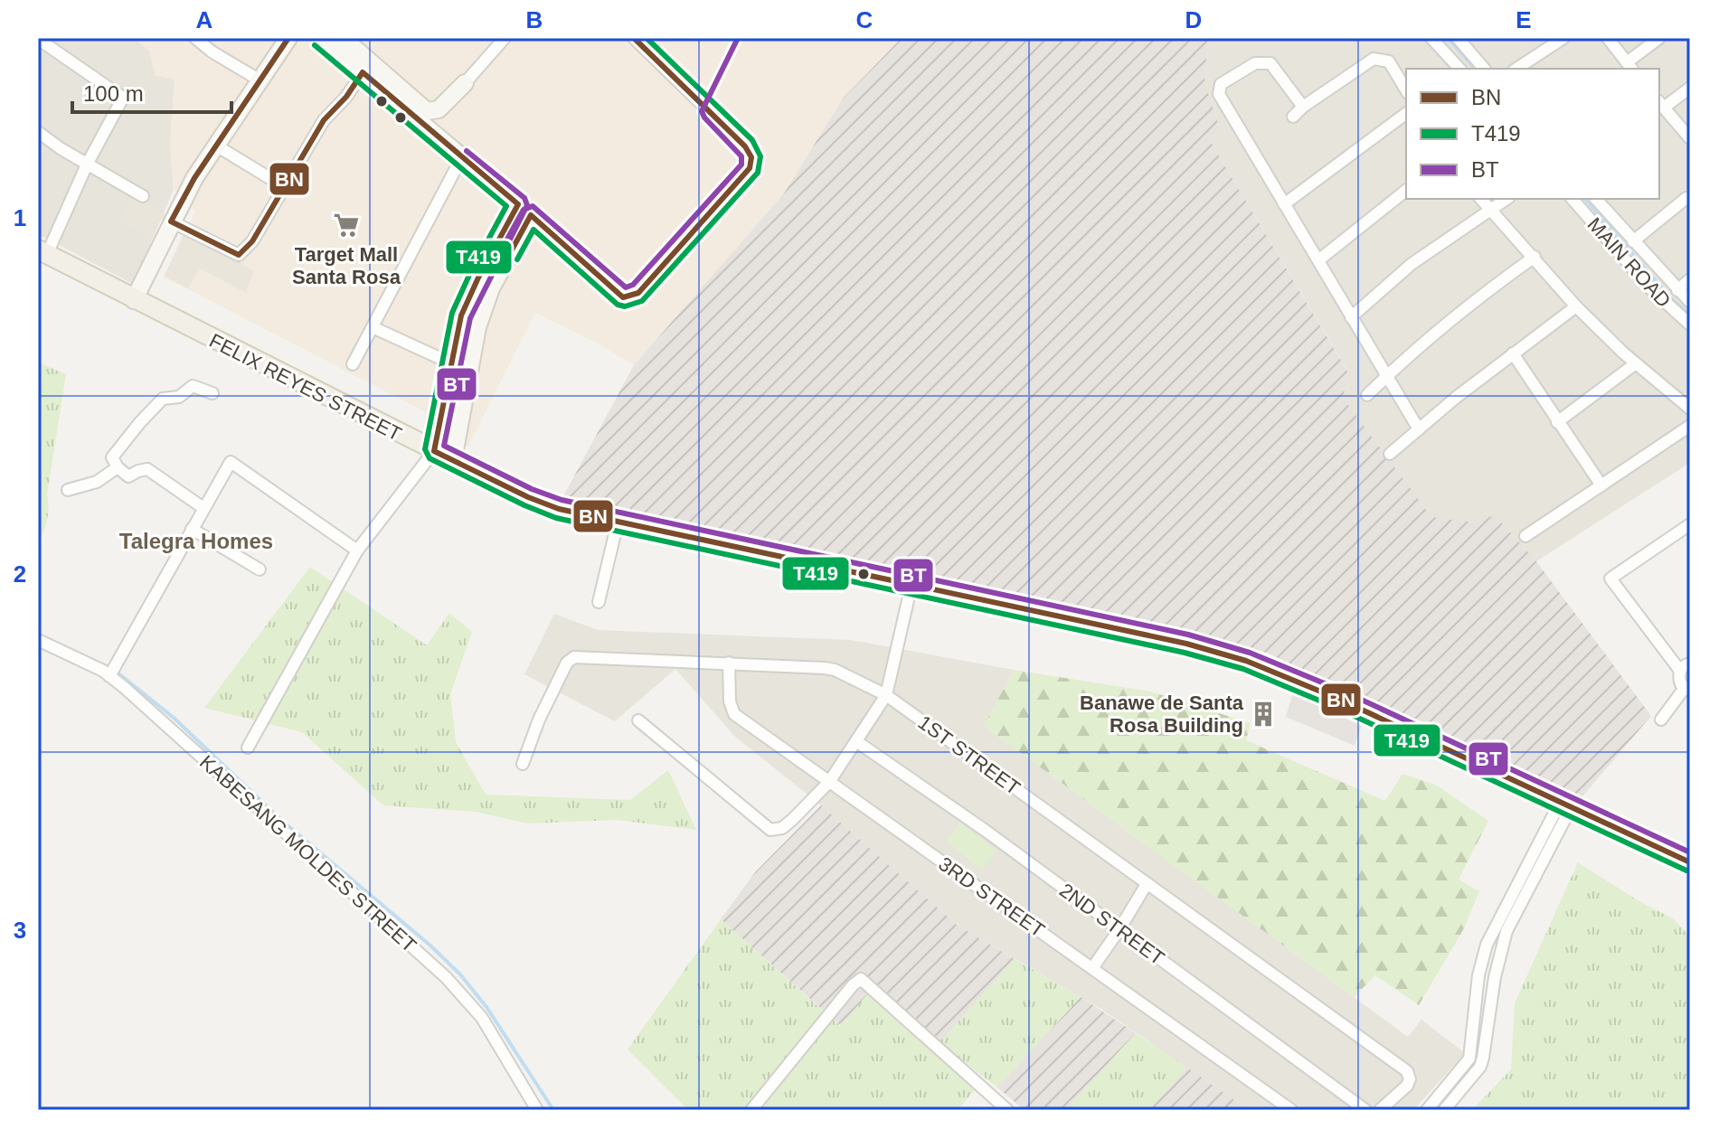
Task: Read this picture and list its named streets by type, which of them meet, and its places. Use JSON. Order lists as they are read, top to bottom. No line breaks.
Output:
{"streets":{"main road":["FELIX REYES STREET"],"street":["MAIN ROAD","1ST STREET","KABESANG MOLDES STREET","3RD STREET","2ND STREET"]},"crossings":[["1ST STREET","3RD STREET"]],"districts":["Talegra Homes"],"places":{"supermarket":["Target Mall Santa Rosa"],"building":["Banawe de Santa Rosa Building"]},"lines":["transit line BN","transit line T419","transit line BT"],"legend":["BN","T419","BT"],"scale_bar":"100 m","grid":{"columns":["A","B","C","D","E"],"rows":["1","2","3"]}}
